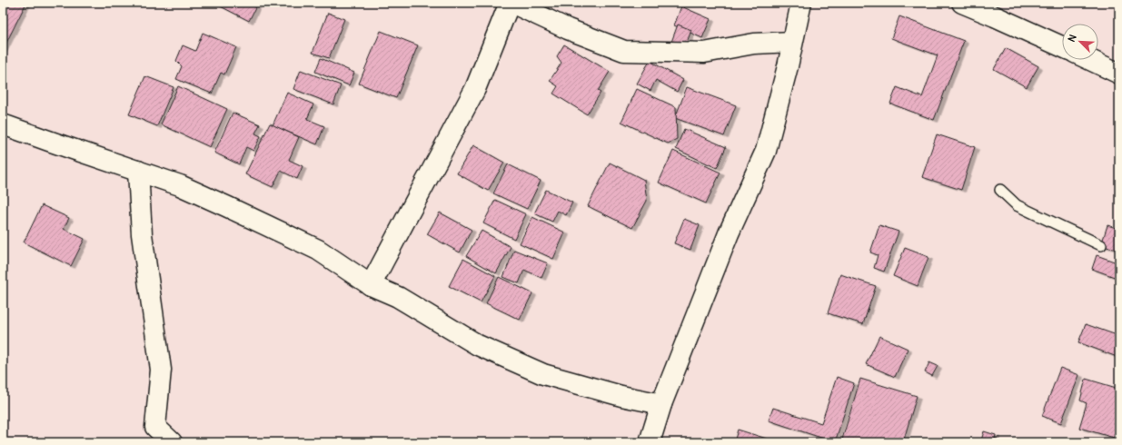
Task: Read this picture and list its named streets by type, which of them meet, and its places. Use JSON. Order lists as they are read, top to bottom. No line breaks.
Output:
{"north":"top left"}
